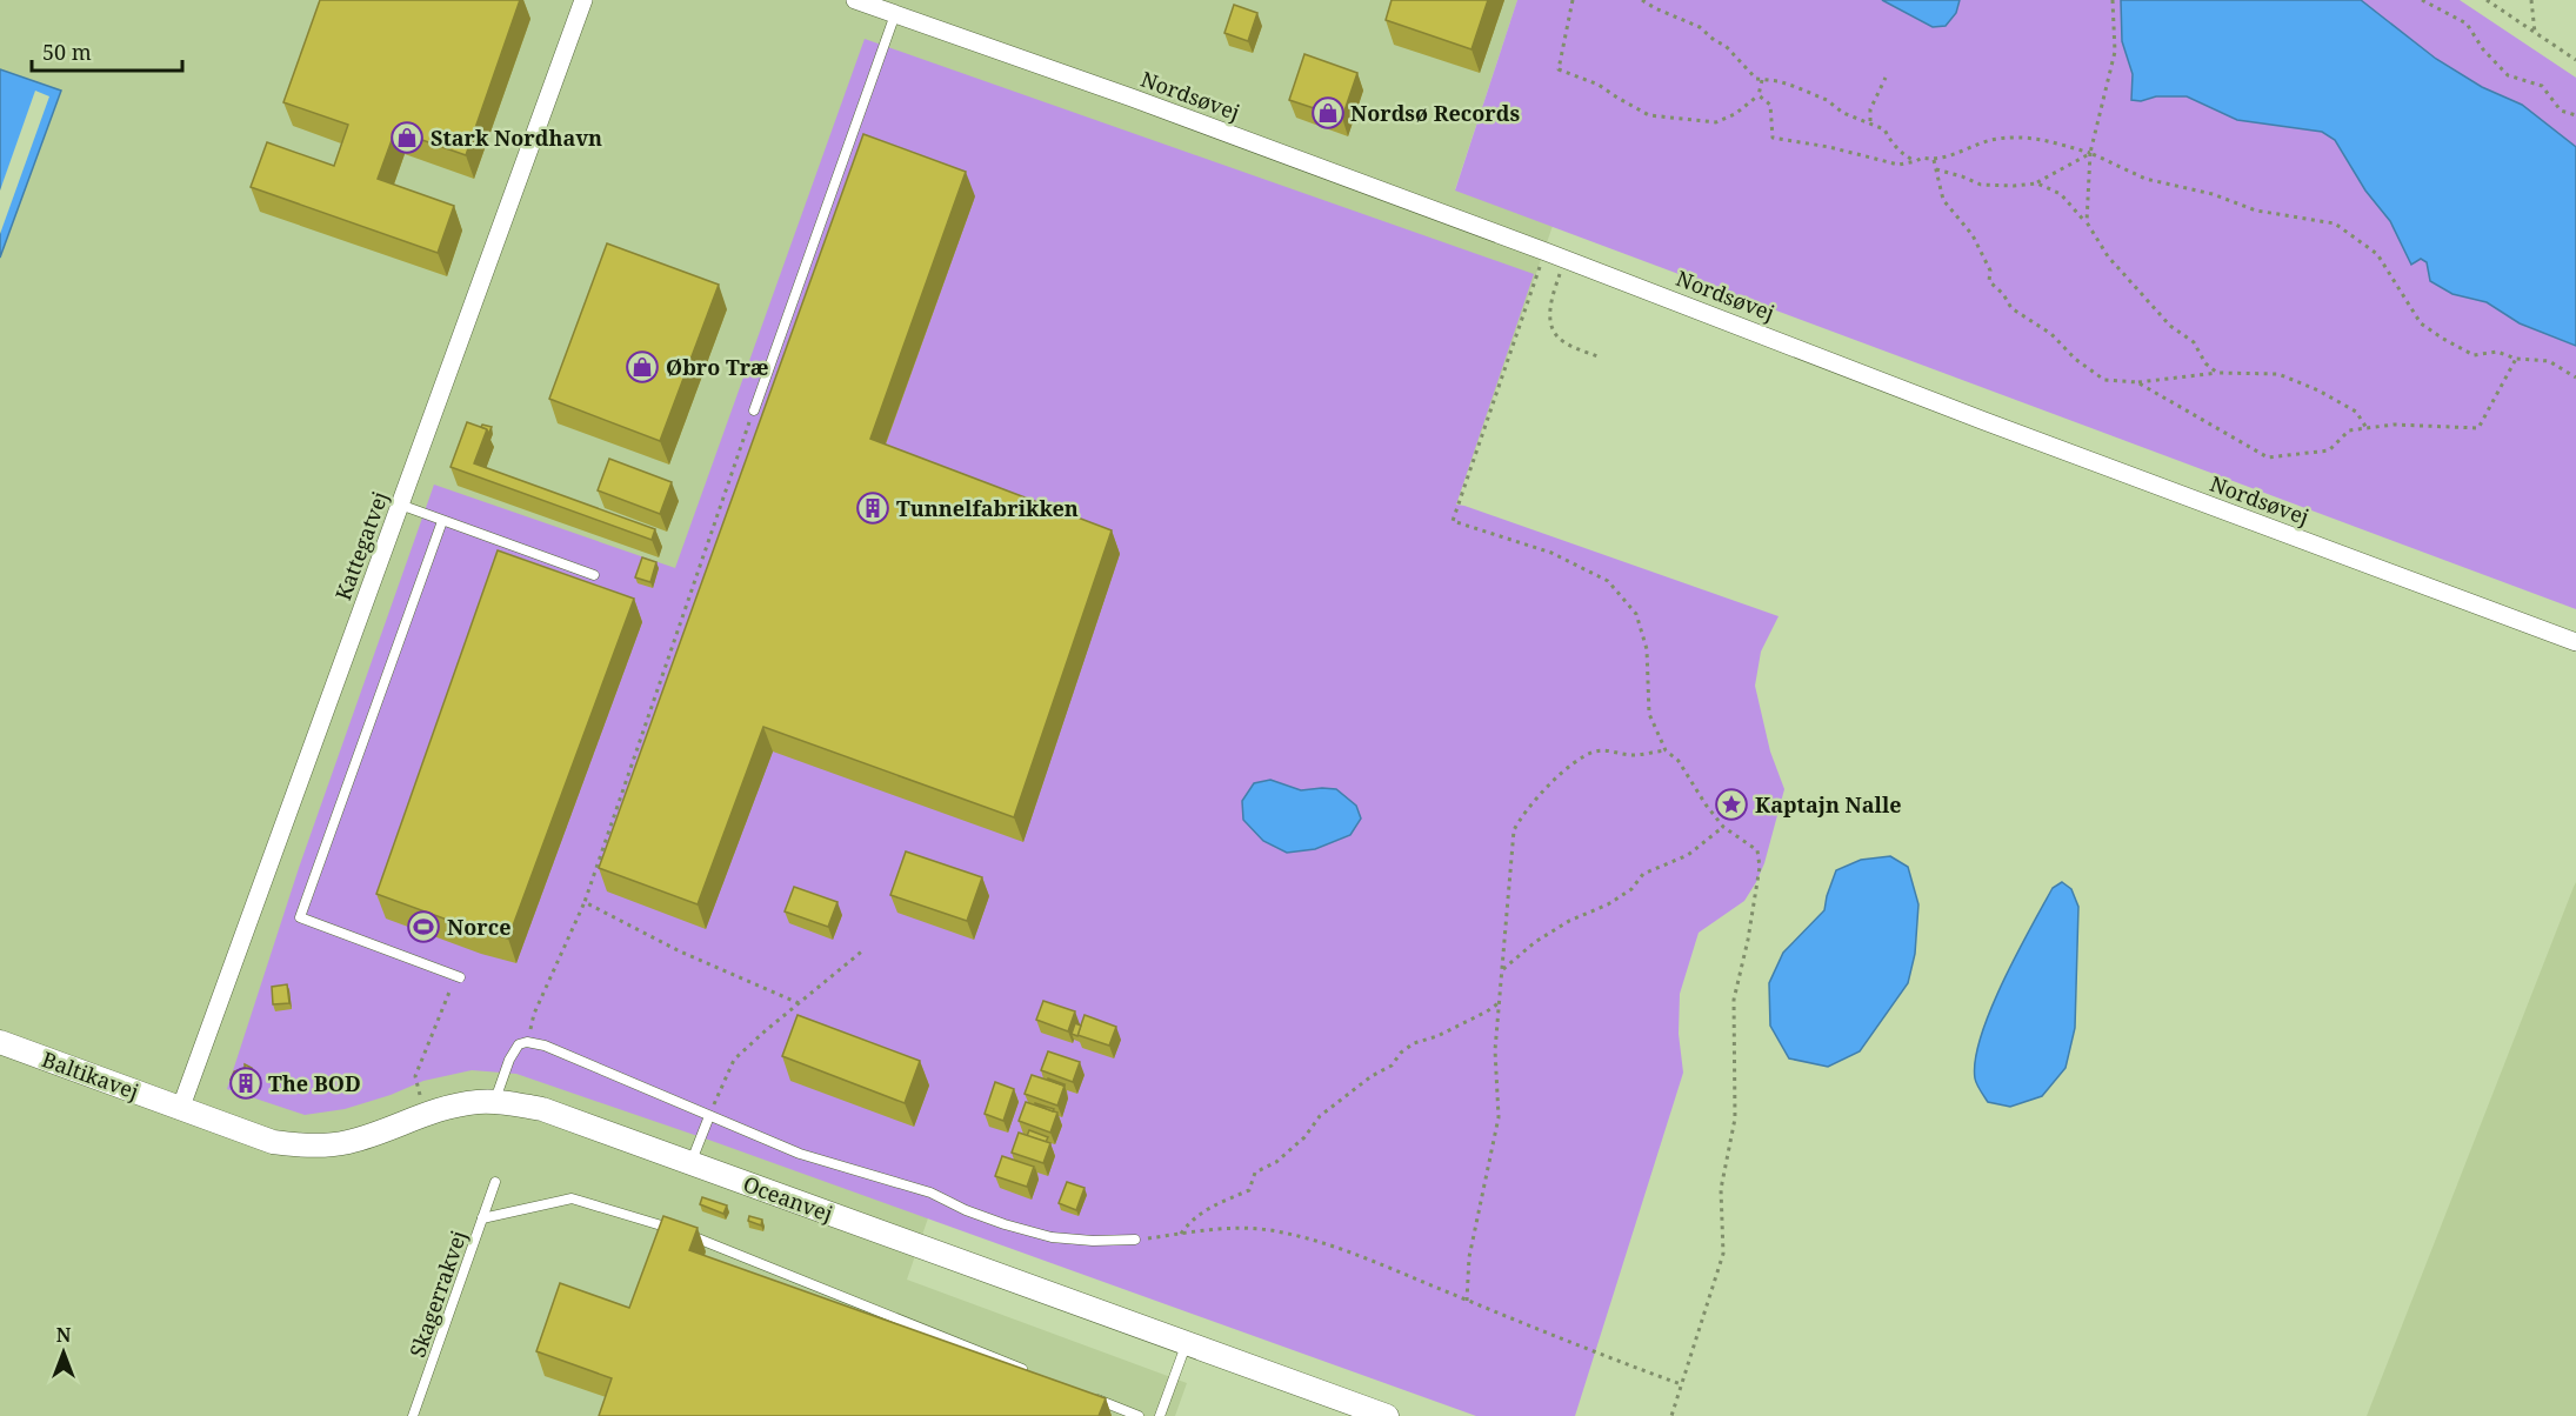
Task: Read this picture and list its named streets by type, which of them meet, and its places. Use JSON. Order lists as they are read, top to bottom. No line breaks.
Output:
{"streets":{"street":["Nordsøvej","Kattegatvej","Baltikavej","Oceanvej"],"lane":["Skagerrakvej"]},"crossings":[["Kattegatvej","Baltikavej"],["Kattegatvej","Oceanvej"],["Baltikavej","Oceanvej"]],"places":{"shop":["Nordsø Records","Stark Nordhavn","Øbro Træ"],"building":["Tunnelfabrikken","The BOD"],"place":["Kaptajn Nalle"],"sports":["Norce"]},"scale_bar":"50 m","north":"top"}
